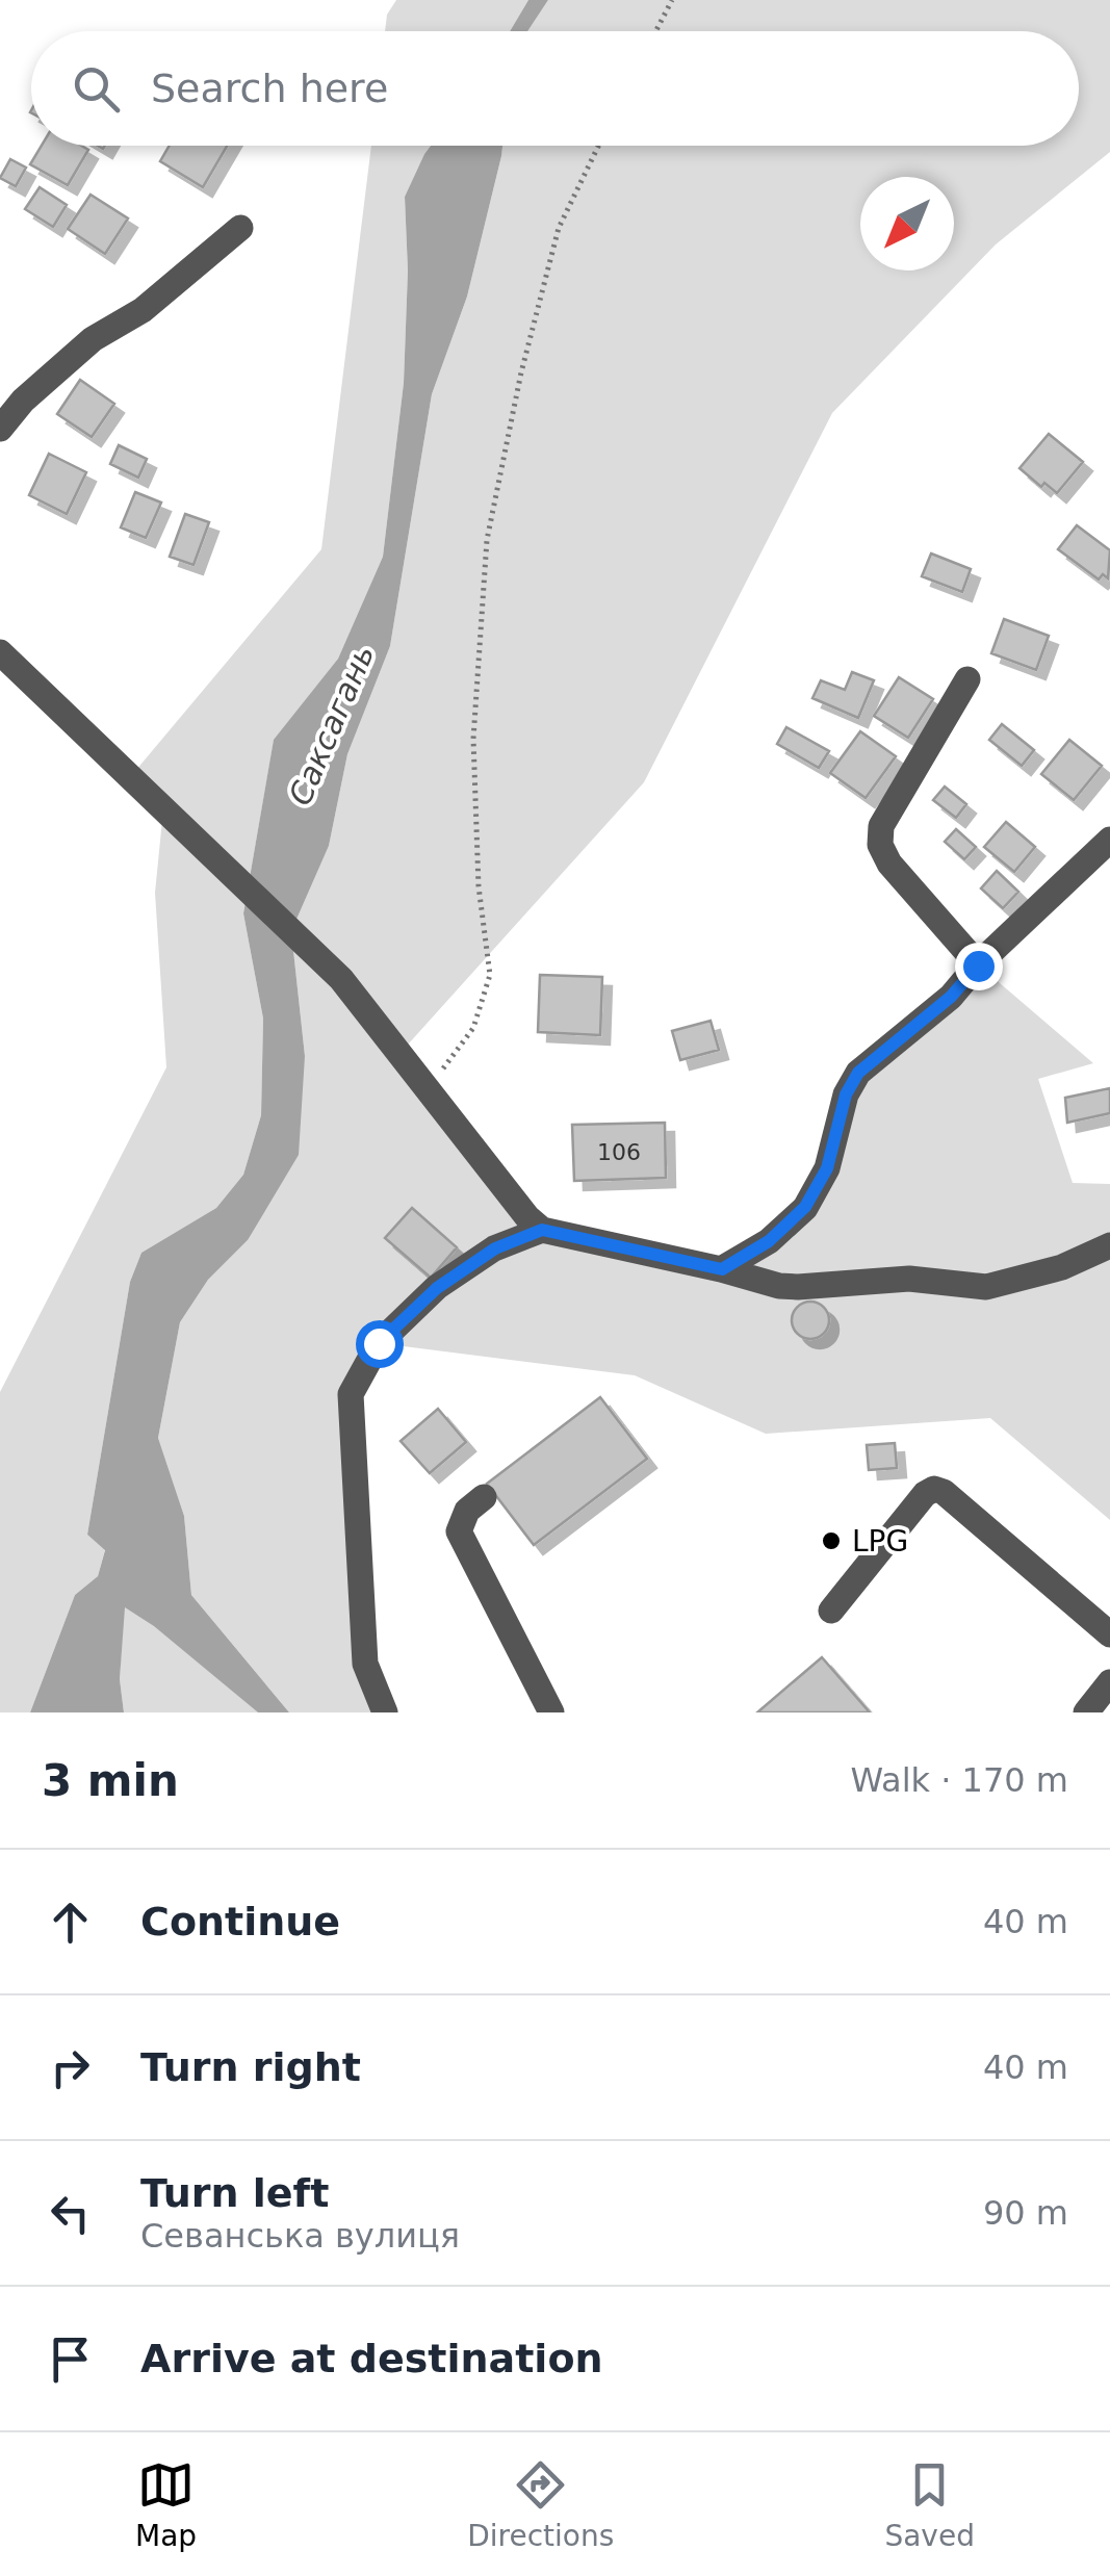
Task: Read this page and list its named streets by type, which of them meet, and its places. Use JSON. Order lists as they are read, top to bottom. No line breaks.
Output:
{"water":["Саксагань"],"places":["LPG"],"house_numbers":["106"],"north":"bottom left","page":{"search":"Search here","heading":["3 min","Walk · 170 m"],"list":[["Continue","40 m"],["Turn right","40 m"],["Turn left","Севанська вулиця","90 m"],"Arrive at destination"],"nav":["Map","Directions","Saved"]}}
